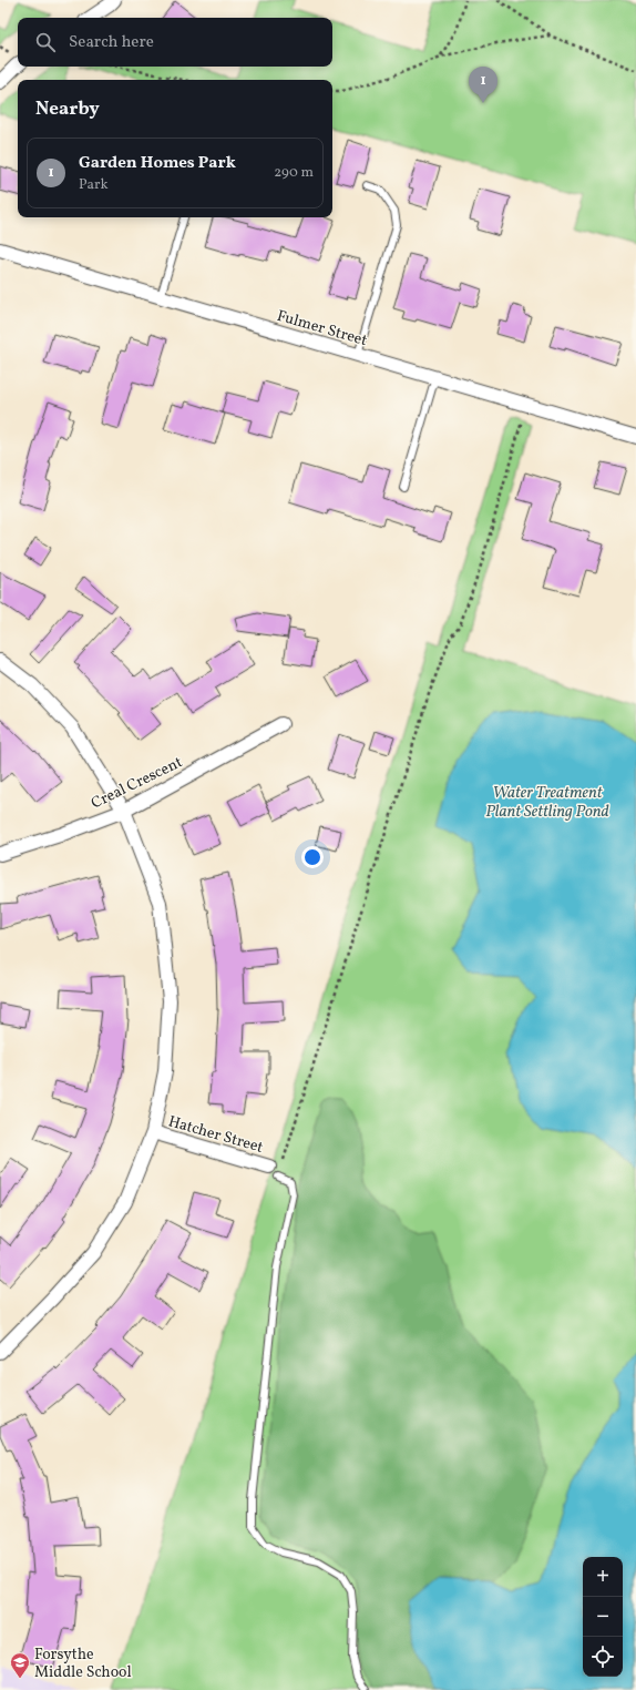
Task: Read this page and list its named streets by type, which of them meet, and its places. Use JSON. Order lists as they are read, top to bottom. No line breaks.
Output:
{"streets":{"street":["Fulmer Street","Creal Crescent","Hatcher Street"]},"water":["Water Treatment Plant Settling Pond"],"places":{"school or university":["Forsythe Middle School"]},"page":{"search":"Search here","pins":"1","heading":"Nearby","list":[{"mark":"1","name":"Garden Homes Park","note":"Park","value":"290 m"}],"map_buttons":["+","−"]}}
